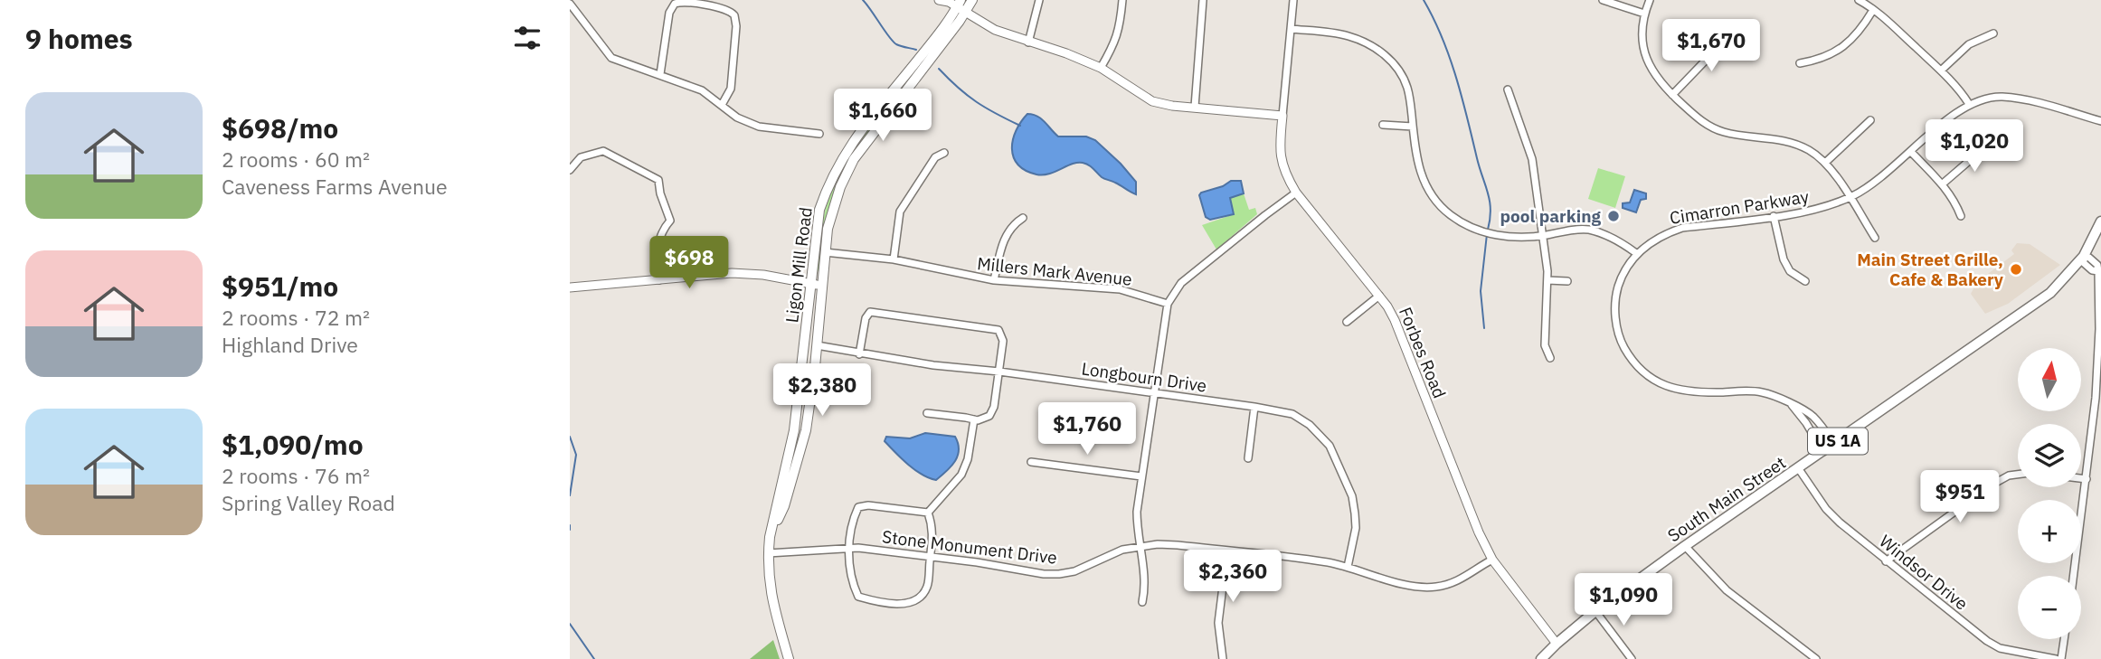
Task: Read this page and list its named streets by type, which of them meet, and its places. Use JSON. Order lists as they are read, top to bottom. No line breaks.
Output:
{"streets":{"main road":["Ligon Mill Road","US 1A","South Main Street"],"street":["Cimarron Parkway","Millers Mark Avenue","Forbes Road","Longbourn Drive","Stone Monument Drive","Windsor Drive"]},"crossings":[["Cimarron Parkway","South Main Street"],["Ligon Mill Road","Millers Mark Avenue"],["Ligon Mill Road","Longbourn Drive"],["Ligon Mill Road","Stone Monument Drive"],["Forbes Road","South Main Street"],["Forbes Road","Stone Monument Drive"],["Longbourn Drive","Stone Monument Drive"],["South Main Street","Windsor Drive"]],"places":["pool parking","Main Street Grille, Cafe & Bakery"],"north":"top","page":{"heading":"9 homes","price":["$1,670","$1,660","$1,020","$698","$2,380","$1,760","$951","$2,360","$1,090"],"list":[{"name":"$698/mo","note":"2 rooms · 60 m² · Caveness Farms Avenue"},{"name":"$951/mo","note":"2 rooms · 72 m² · Highland Drive"},{"name":"$1,090/mo","note":"2 rooms · 76 m² · Spring Valley Road"}],"map_buttons":["+","−"]}}
